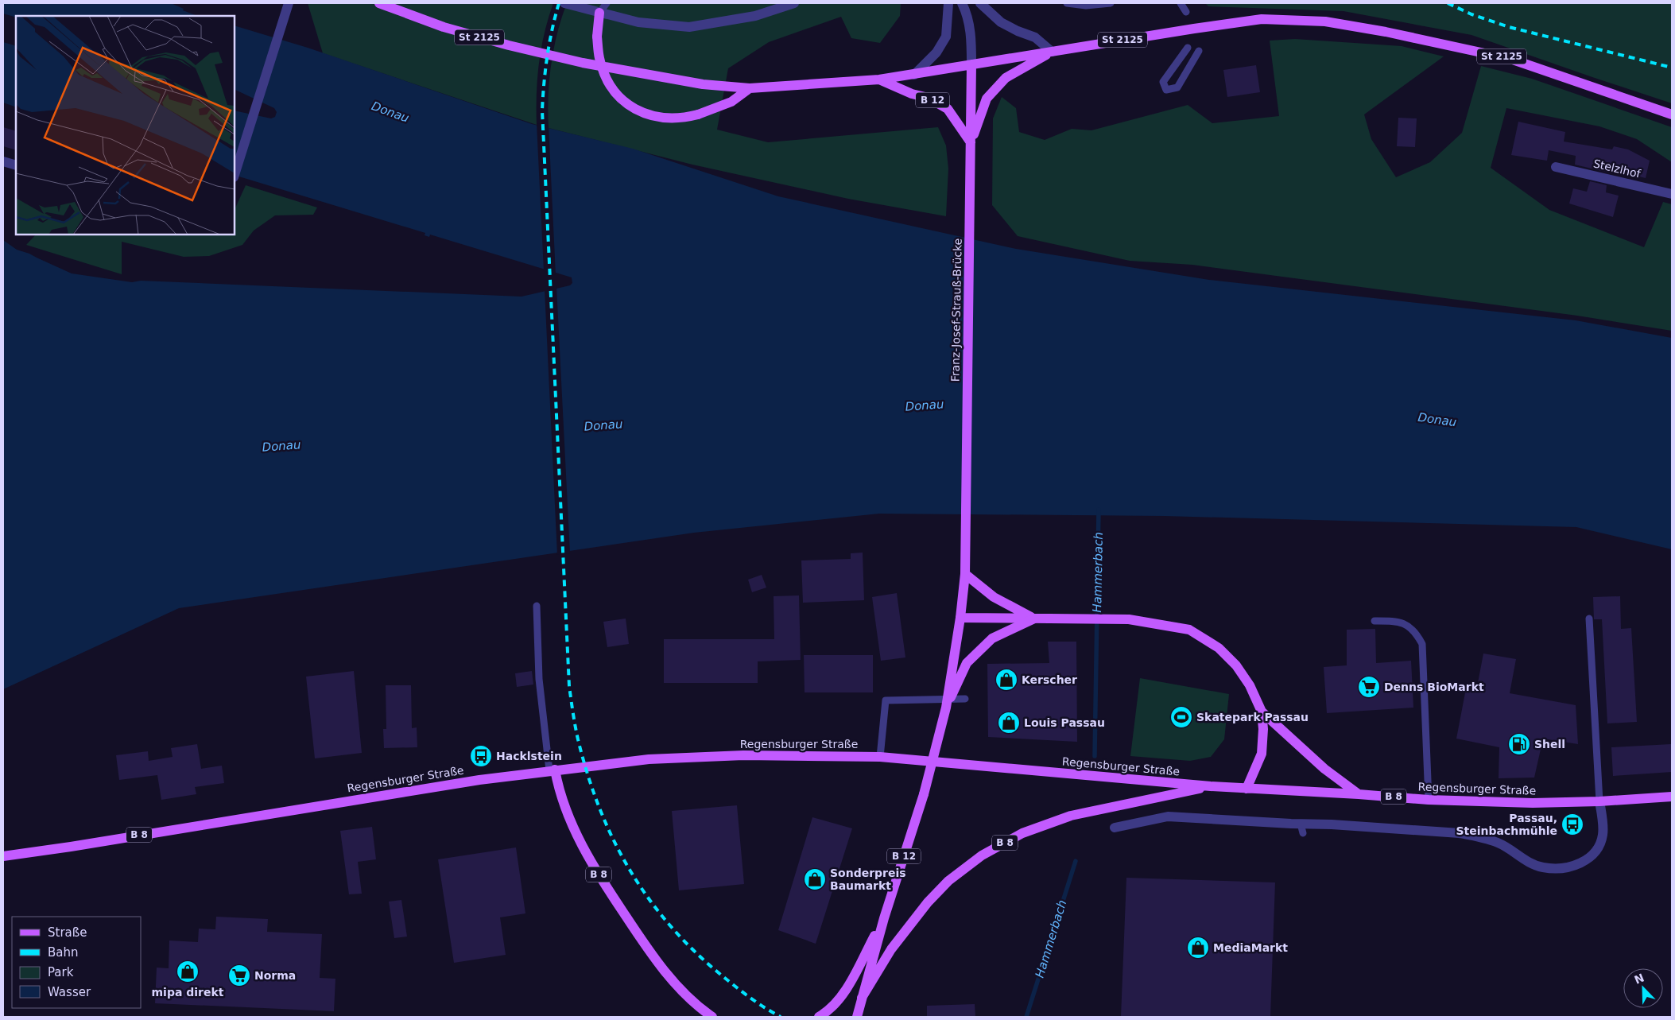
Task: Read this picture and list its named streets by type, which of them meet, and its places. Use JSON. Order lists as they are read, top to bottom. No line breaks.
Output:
{"streets":{"main road":["St 2125","B 12","Franz-Josef-Strauß-Brücke","Regensburger Straße","B 8"],"street":["Stelzlhof"]},"crossings":[["St 2125","B 12"],["St 2125","Franz-Josef-Strauß-Brücke"],["B 12","Franz-Josef-Strauß-Brücke"],["B 12","B 8"],["Regensburger Straße","B 8"]],"water":["Donau","Hammerbach"],"places":{"shop":["Kerscher","Louis Passau","Sonderpreis Baumarkt","MediaMarkt","mipa direkt"],"supermarket":["Denns BioMarkt","Norma"],"sports":["Skatepark Passau"],"fuel station":["Shell"],"bus stop":["Hacklstein","Passau, Steinbachmühle"]},"legend":["Straße","Bahn","Park","Wasser"],"north":"top left"}
